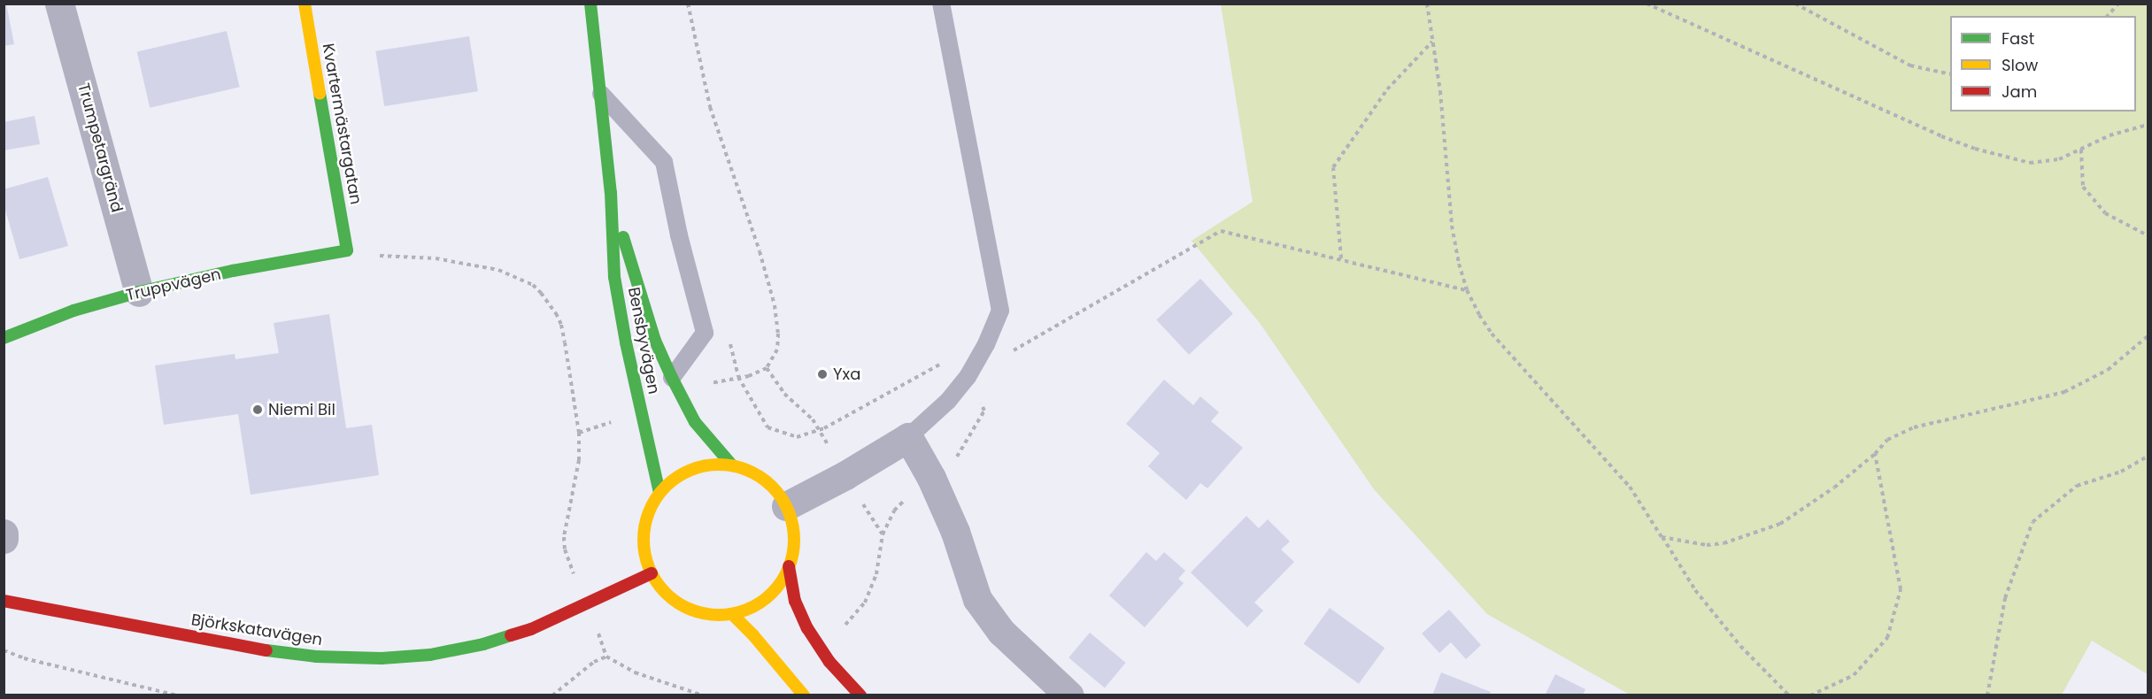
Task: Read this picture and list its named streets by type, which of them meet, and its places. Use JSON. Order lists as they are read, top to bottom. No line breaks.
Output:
{"streets":{"main road":["Kvartermästargatan","Truppvägen","Bensbyvägen","Björkskatavägen"],"street":["Trumpetargränd"]},"crossings":[["Kvartermästargatan","Truppvägen"],["Trumpetargränd","Truppvägen"],["Bensbyvägen","Björkskatavägen"]],"places":["Yxa","Niemi Bil"],"legend":["Fast","Slow","Jam"]}
